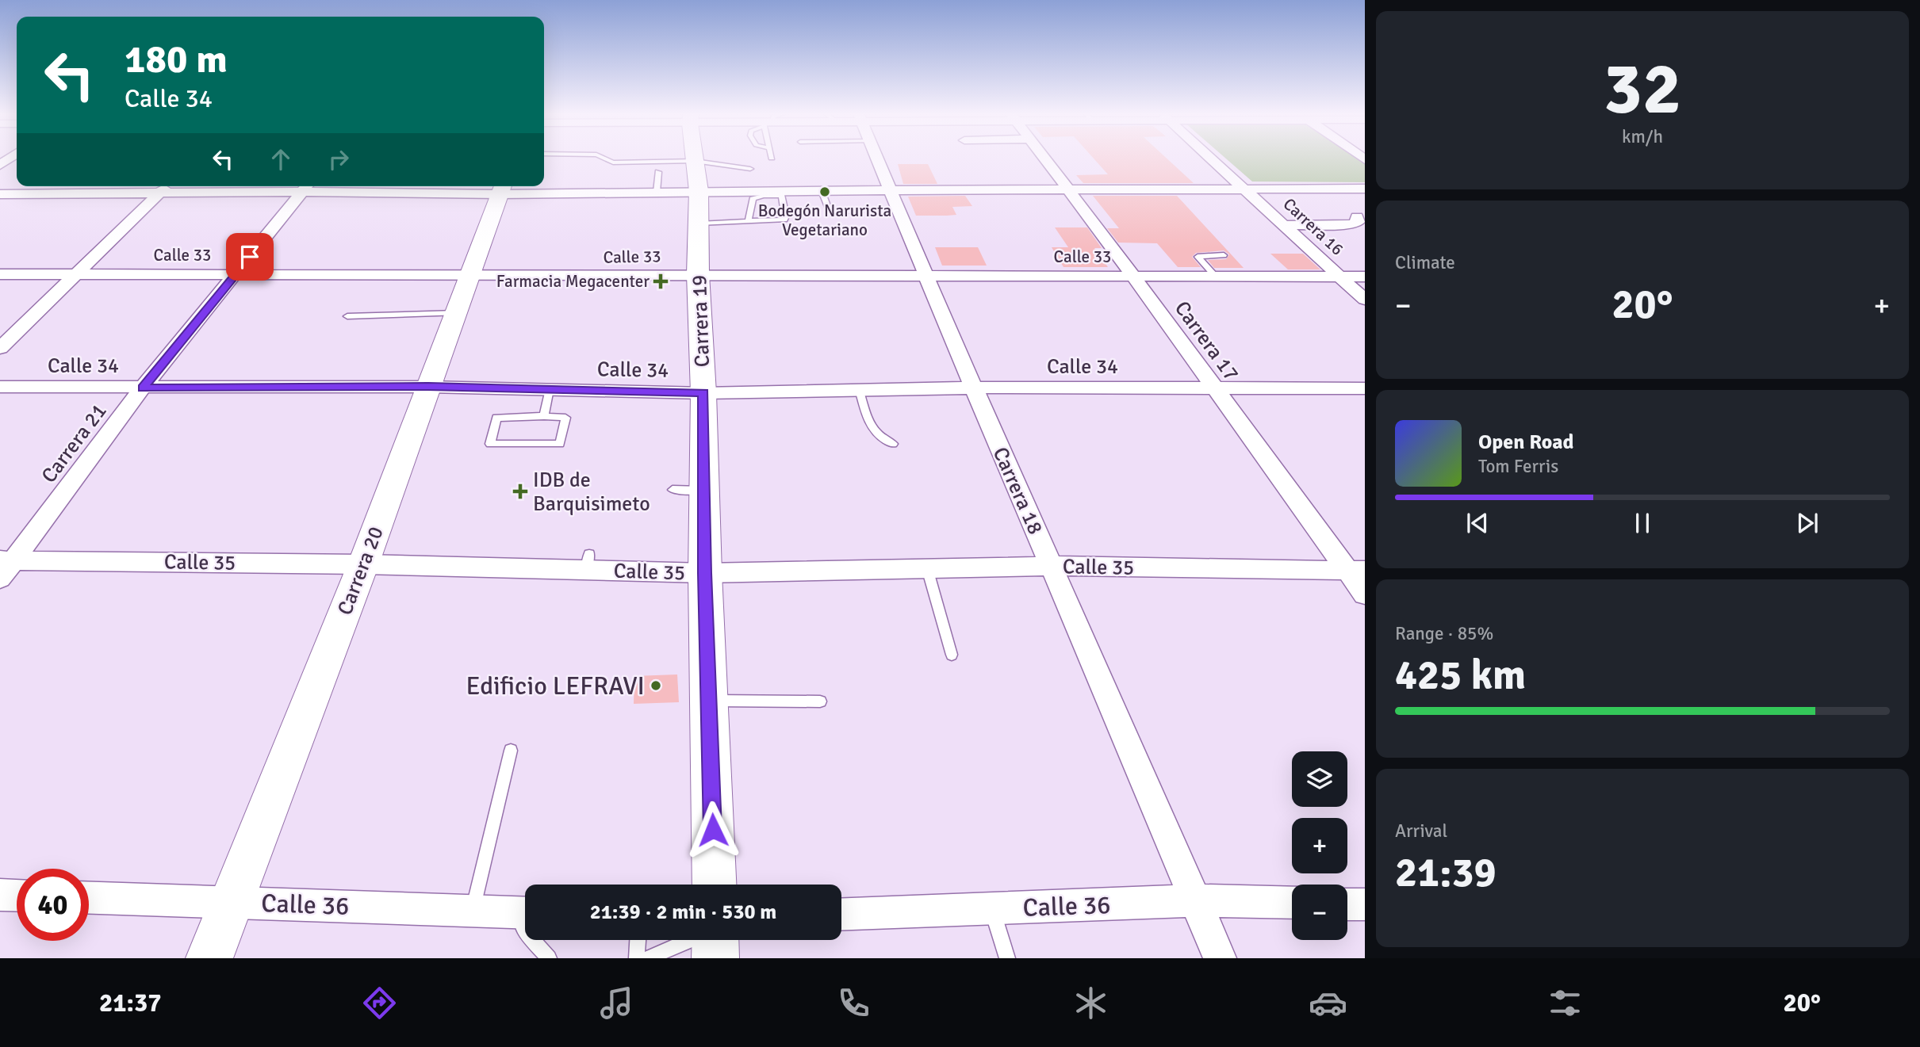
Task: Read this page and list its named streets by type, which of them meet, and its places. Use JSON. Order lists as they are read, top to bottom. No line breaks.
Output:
{"streets":{"street":["Carrera 16","Calle 33","Carrera 19","Carrera 17","Calle 34","Carrera 21","Carrera 18","Calle 35","Carrera 20","Calle 36"]},"crossings":[["Carrera 16","Calle 33"],["Calle 33","Carrera 19"],["Calle 33","Carrera 17"],["Calle 33","Carrera 21"],["Calle 33","Carrera 18"],["Calle 33","Carrera 20"],["Carrera 19","Calle 34"],["Carrera 19","Calle 35"],["Carrera 17","Calle 34"],["Carrera 17","Calle 35"],["Calle 34","Carrera 21"],["Calle 34","Carrera 18"],["Calle 34","Carrera 20"],["Carrera 21","Calle 35"],["Carrera 18","Calle 35"],["Carrera 18","Calle 36"],["Calle 35","Carrera 20"],["Carrera 20","Calle 36"]],"places":{"other":["Bodegón Narurista Vegetariano","Edificio LEFRAVI"],"health":["Farmacia Megacenter","IDB de Barquisimeto"]},"page":{"tile":[["32","km/h"],"Climate",["Range · 85%","425 km"],["Arrival","21:39"]],"turn":["180 m","Calle 34"],"heat":["−","20°","+"],"song":["Open Road","Tom Ferris"],"map_buttons":["+","−"],"limit":"40","trip":"21:39 · 2 min · 530 m","tabs":["21:37","20°"]}}
